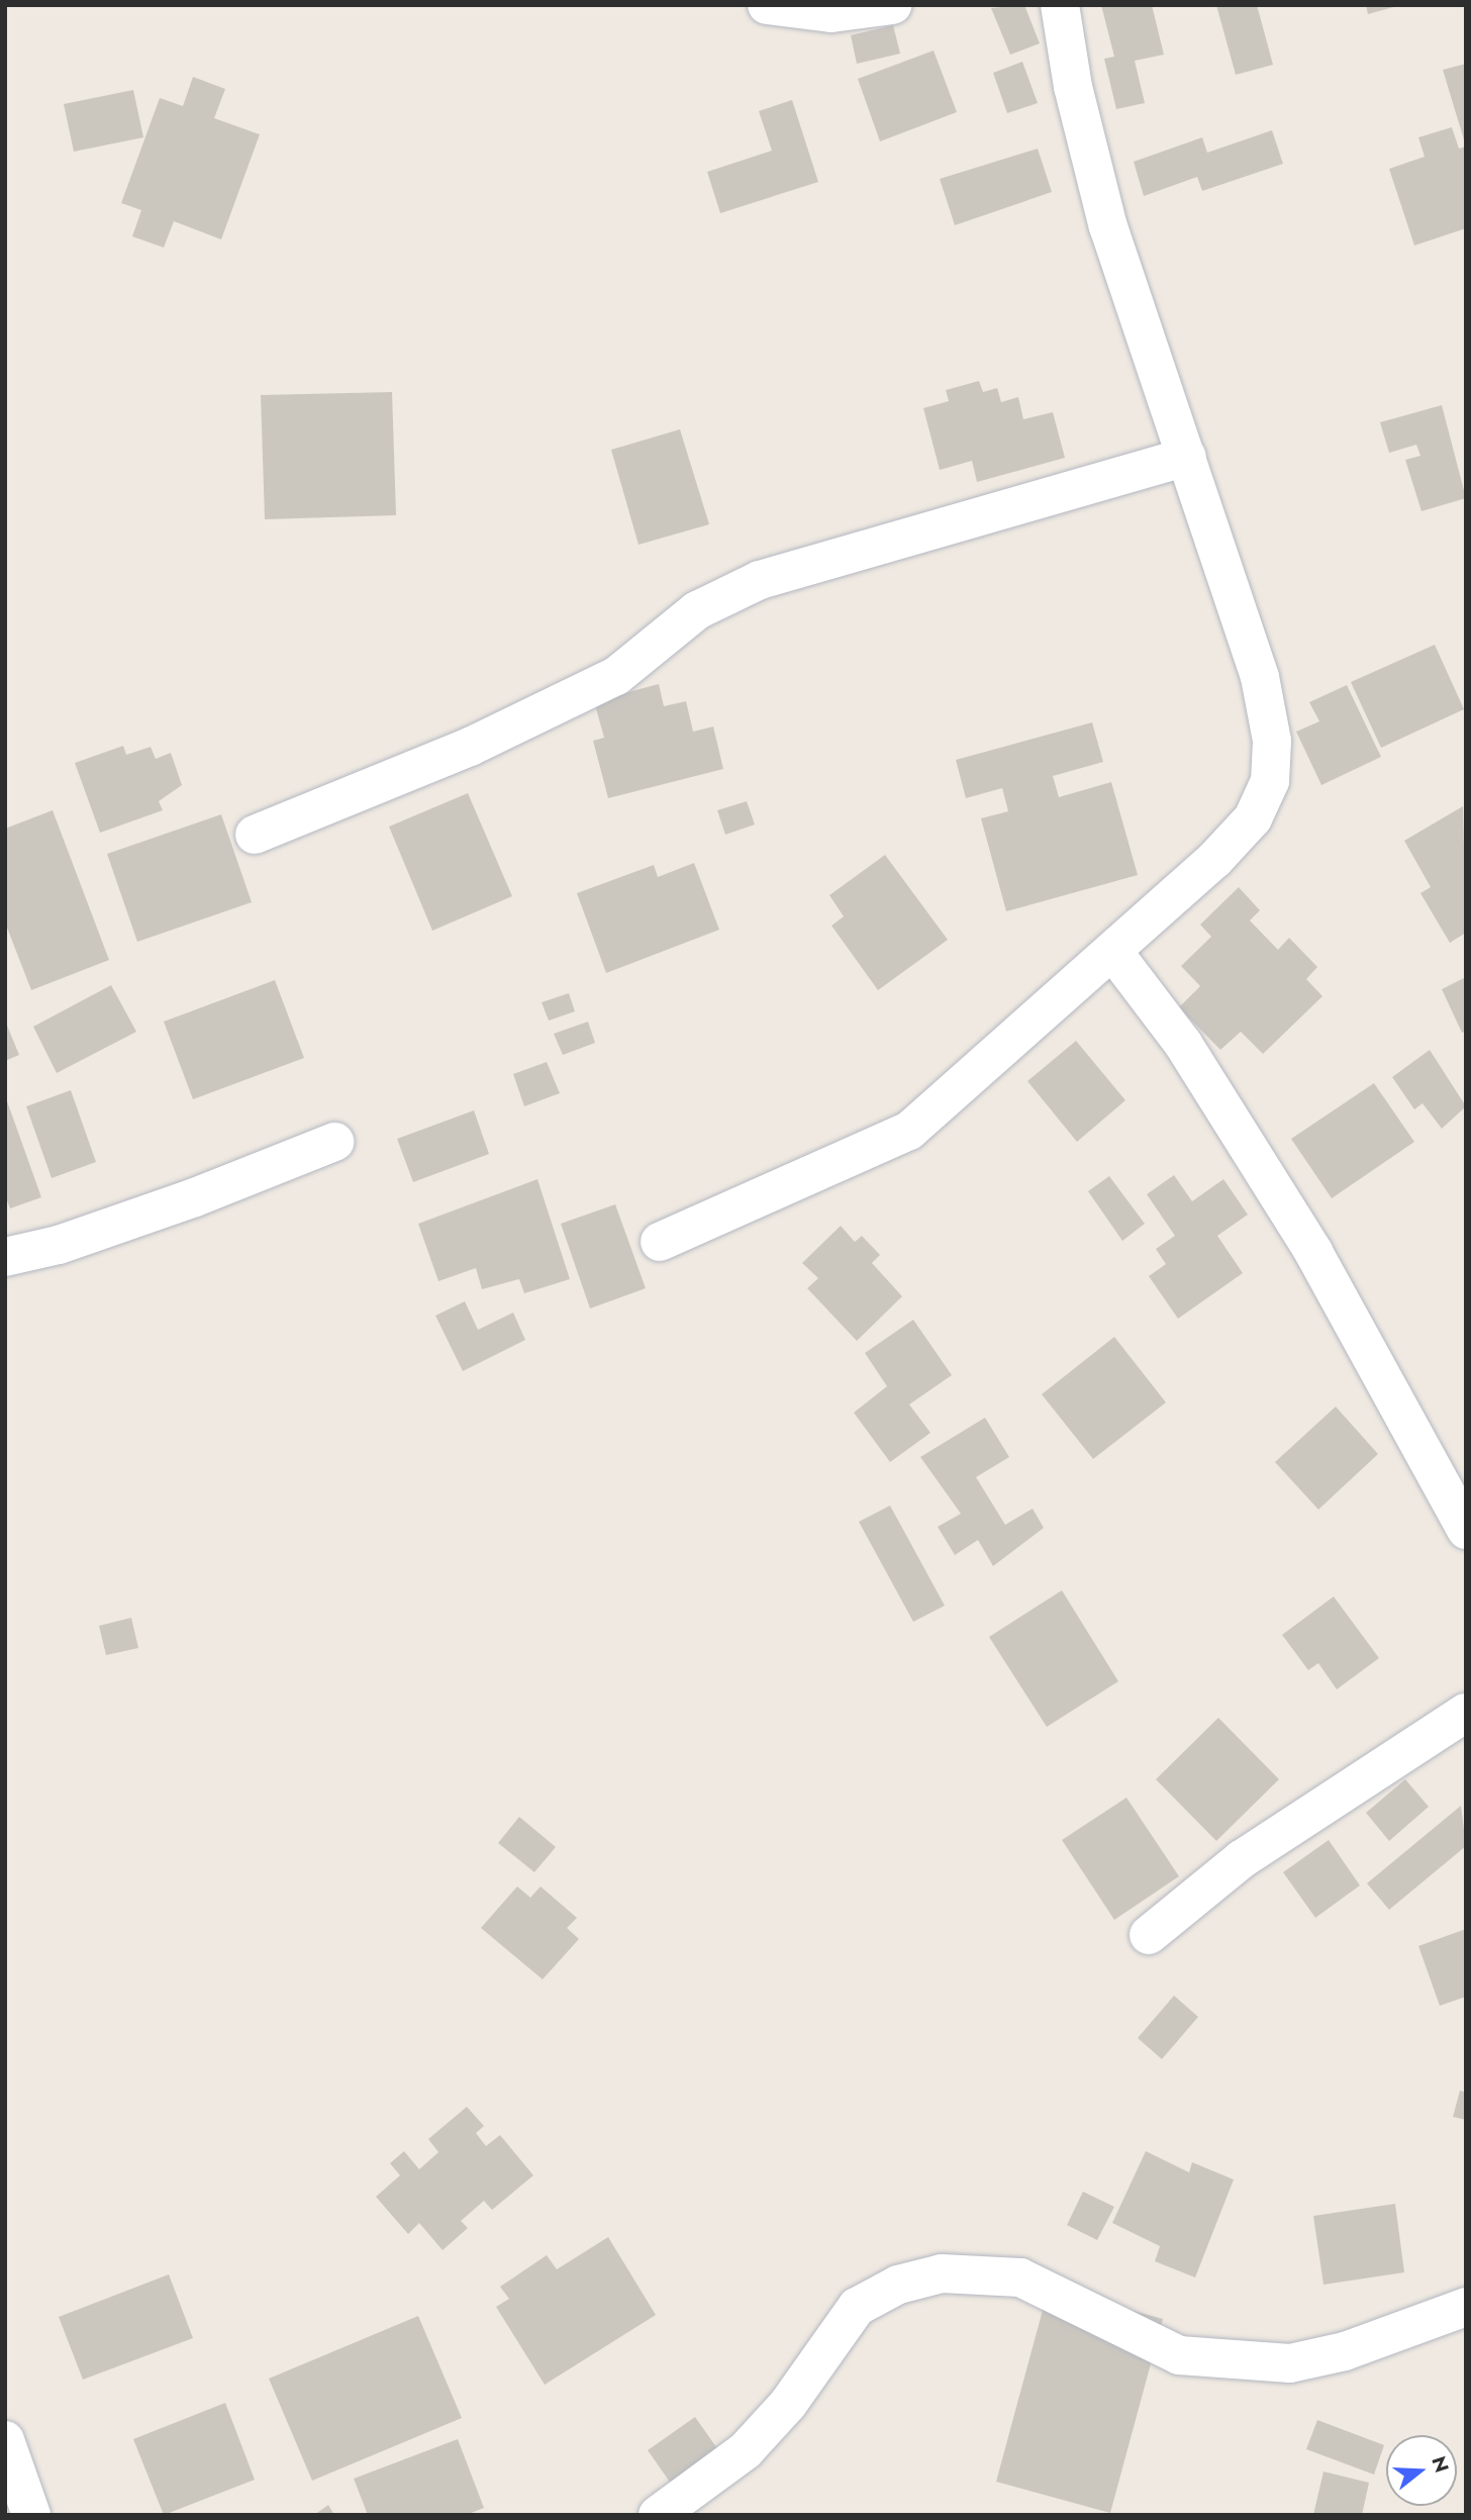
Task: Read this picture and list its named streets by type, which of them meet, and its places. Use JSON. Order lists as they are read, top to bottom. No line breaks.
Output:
{"north":"right"}
